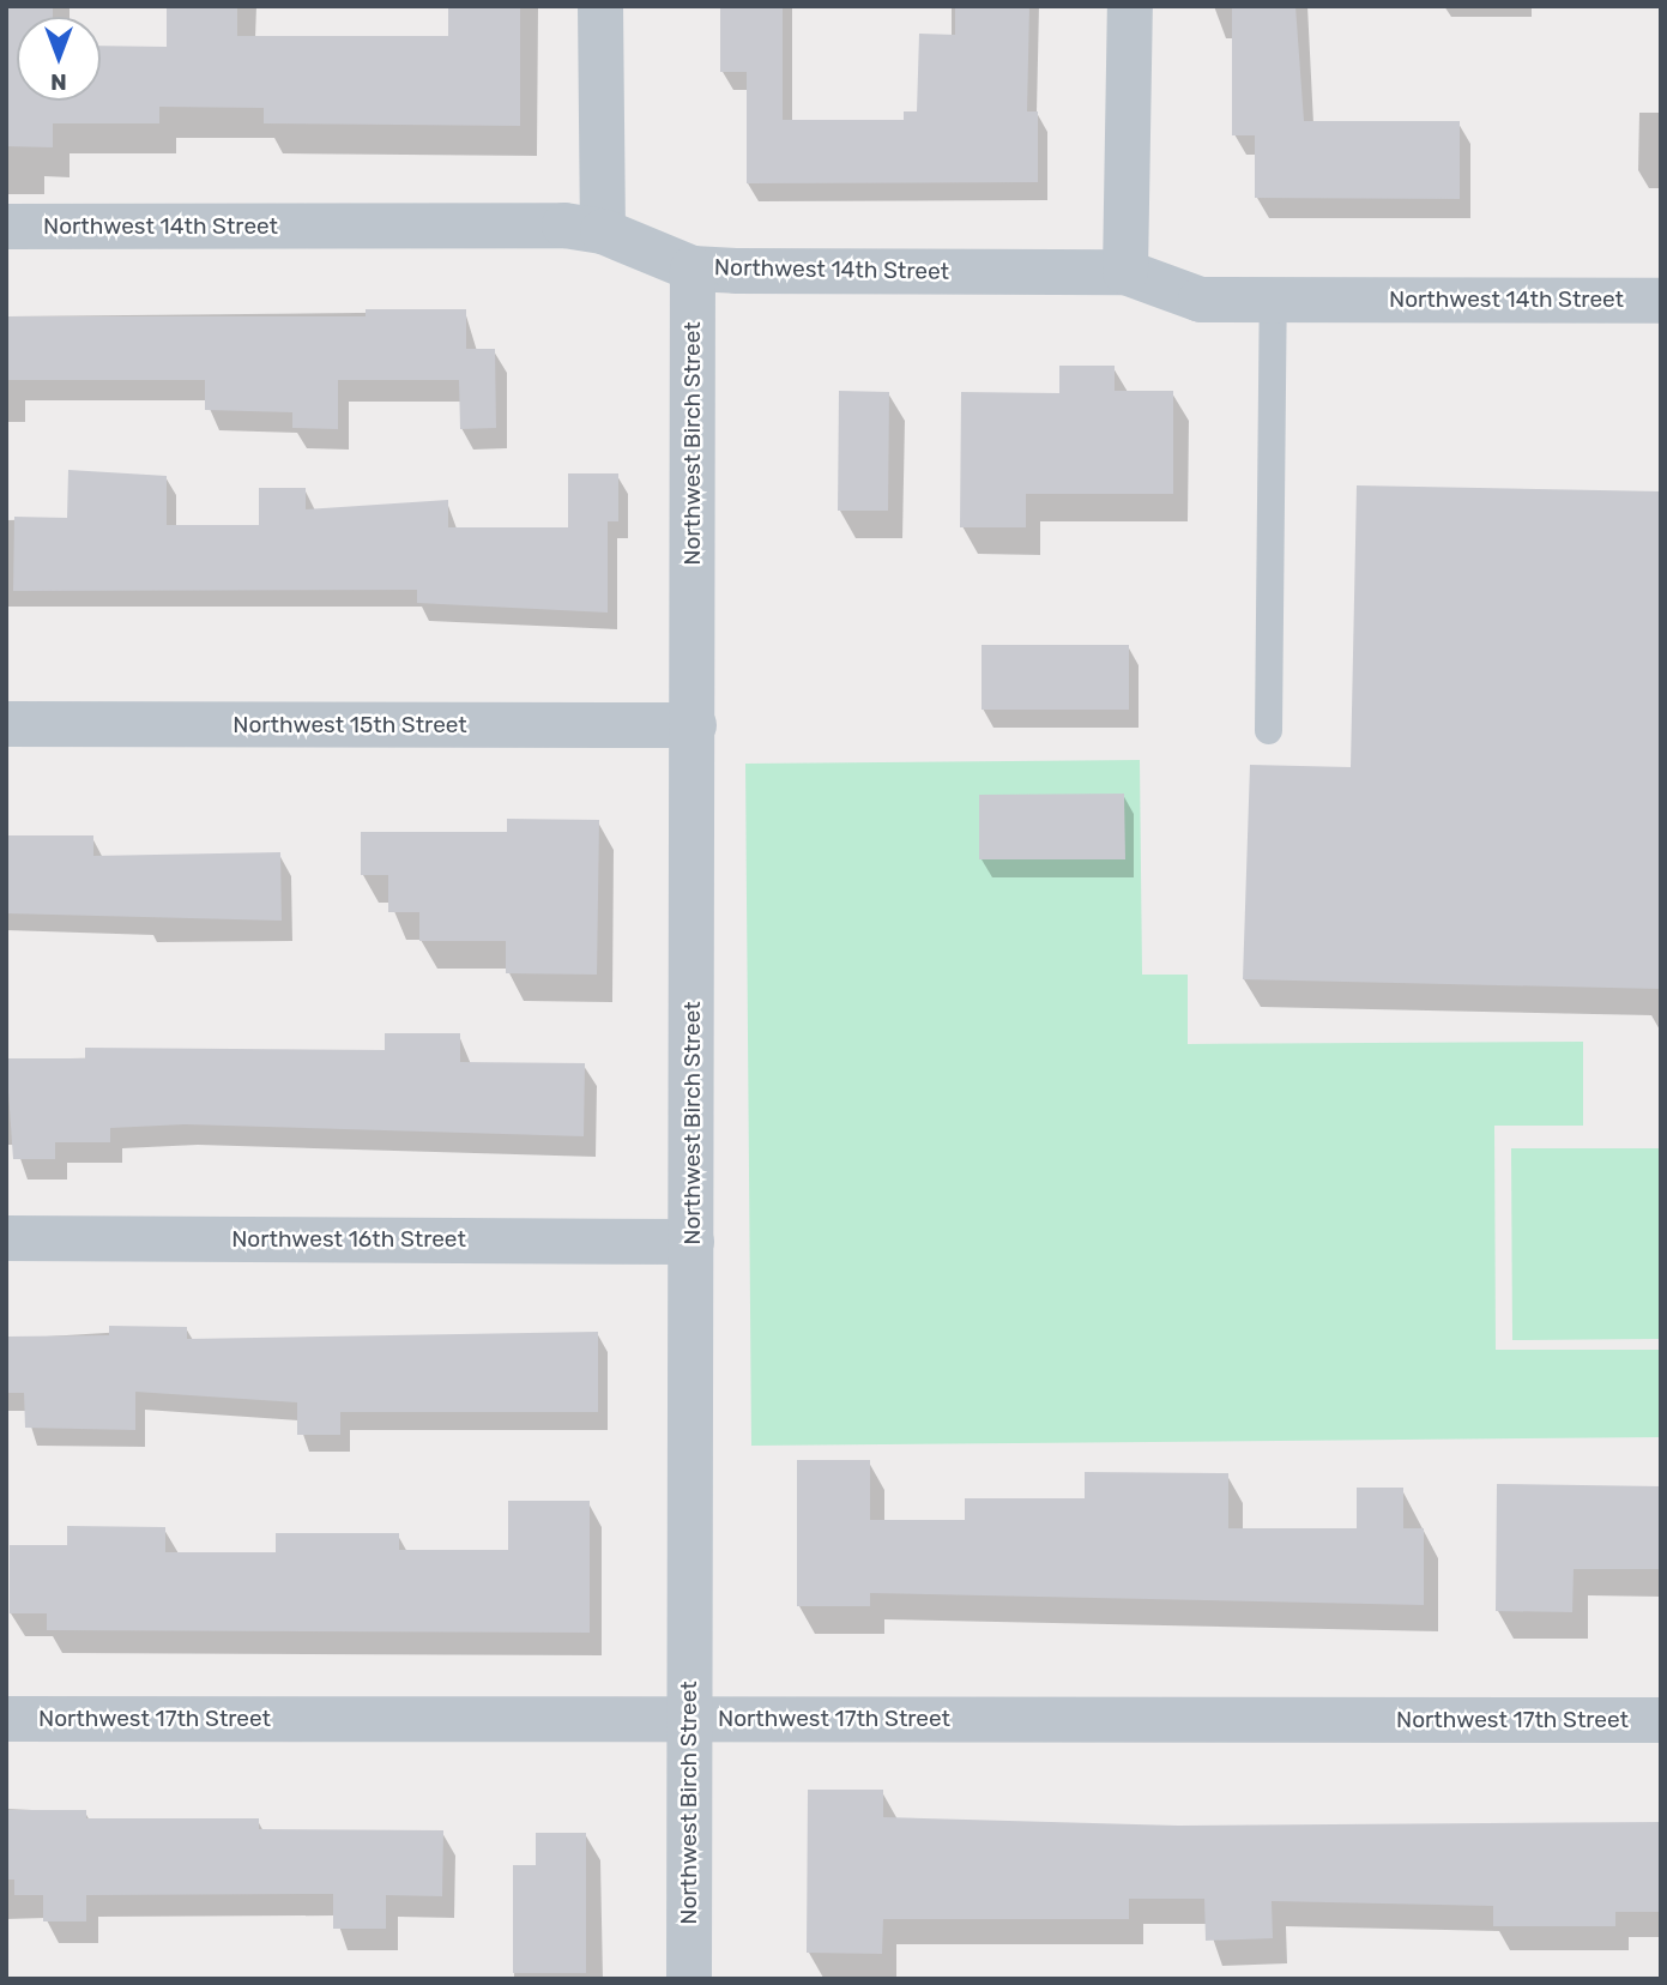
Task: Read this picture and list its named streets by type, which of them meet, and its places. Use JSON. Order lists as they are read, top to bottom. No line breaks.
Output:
{"streets":{"street":["Northwest 14th Street","Northwest Birch Street","Northwest 15th Street","Northwest 16th Street","Northwest 17th Street"]},"crossings":[["Northwest 14th Street","Northwest Birch Street"],["Northwest Birch Street","Northwest 15th Street"],["Northwest Birch Street","Northwest 16th Street"],["Northwest Birch Street","Northwest 17th Street"]],"north":"bottom"}
